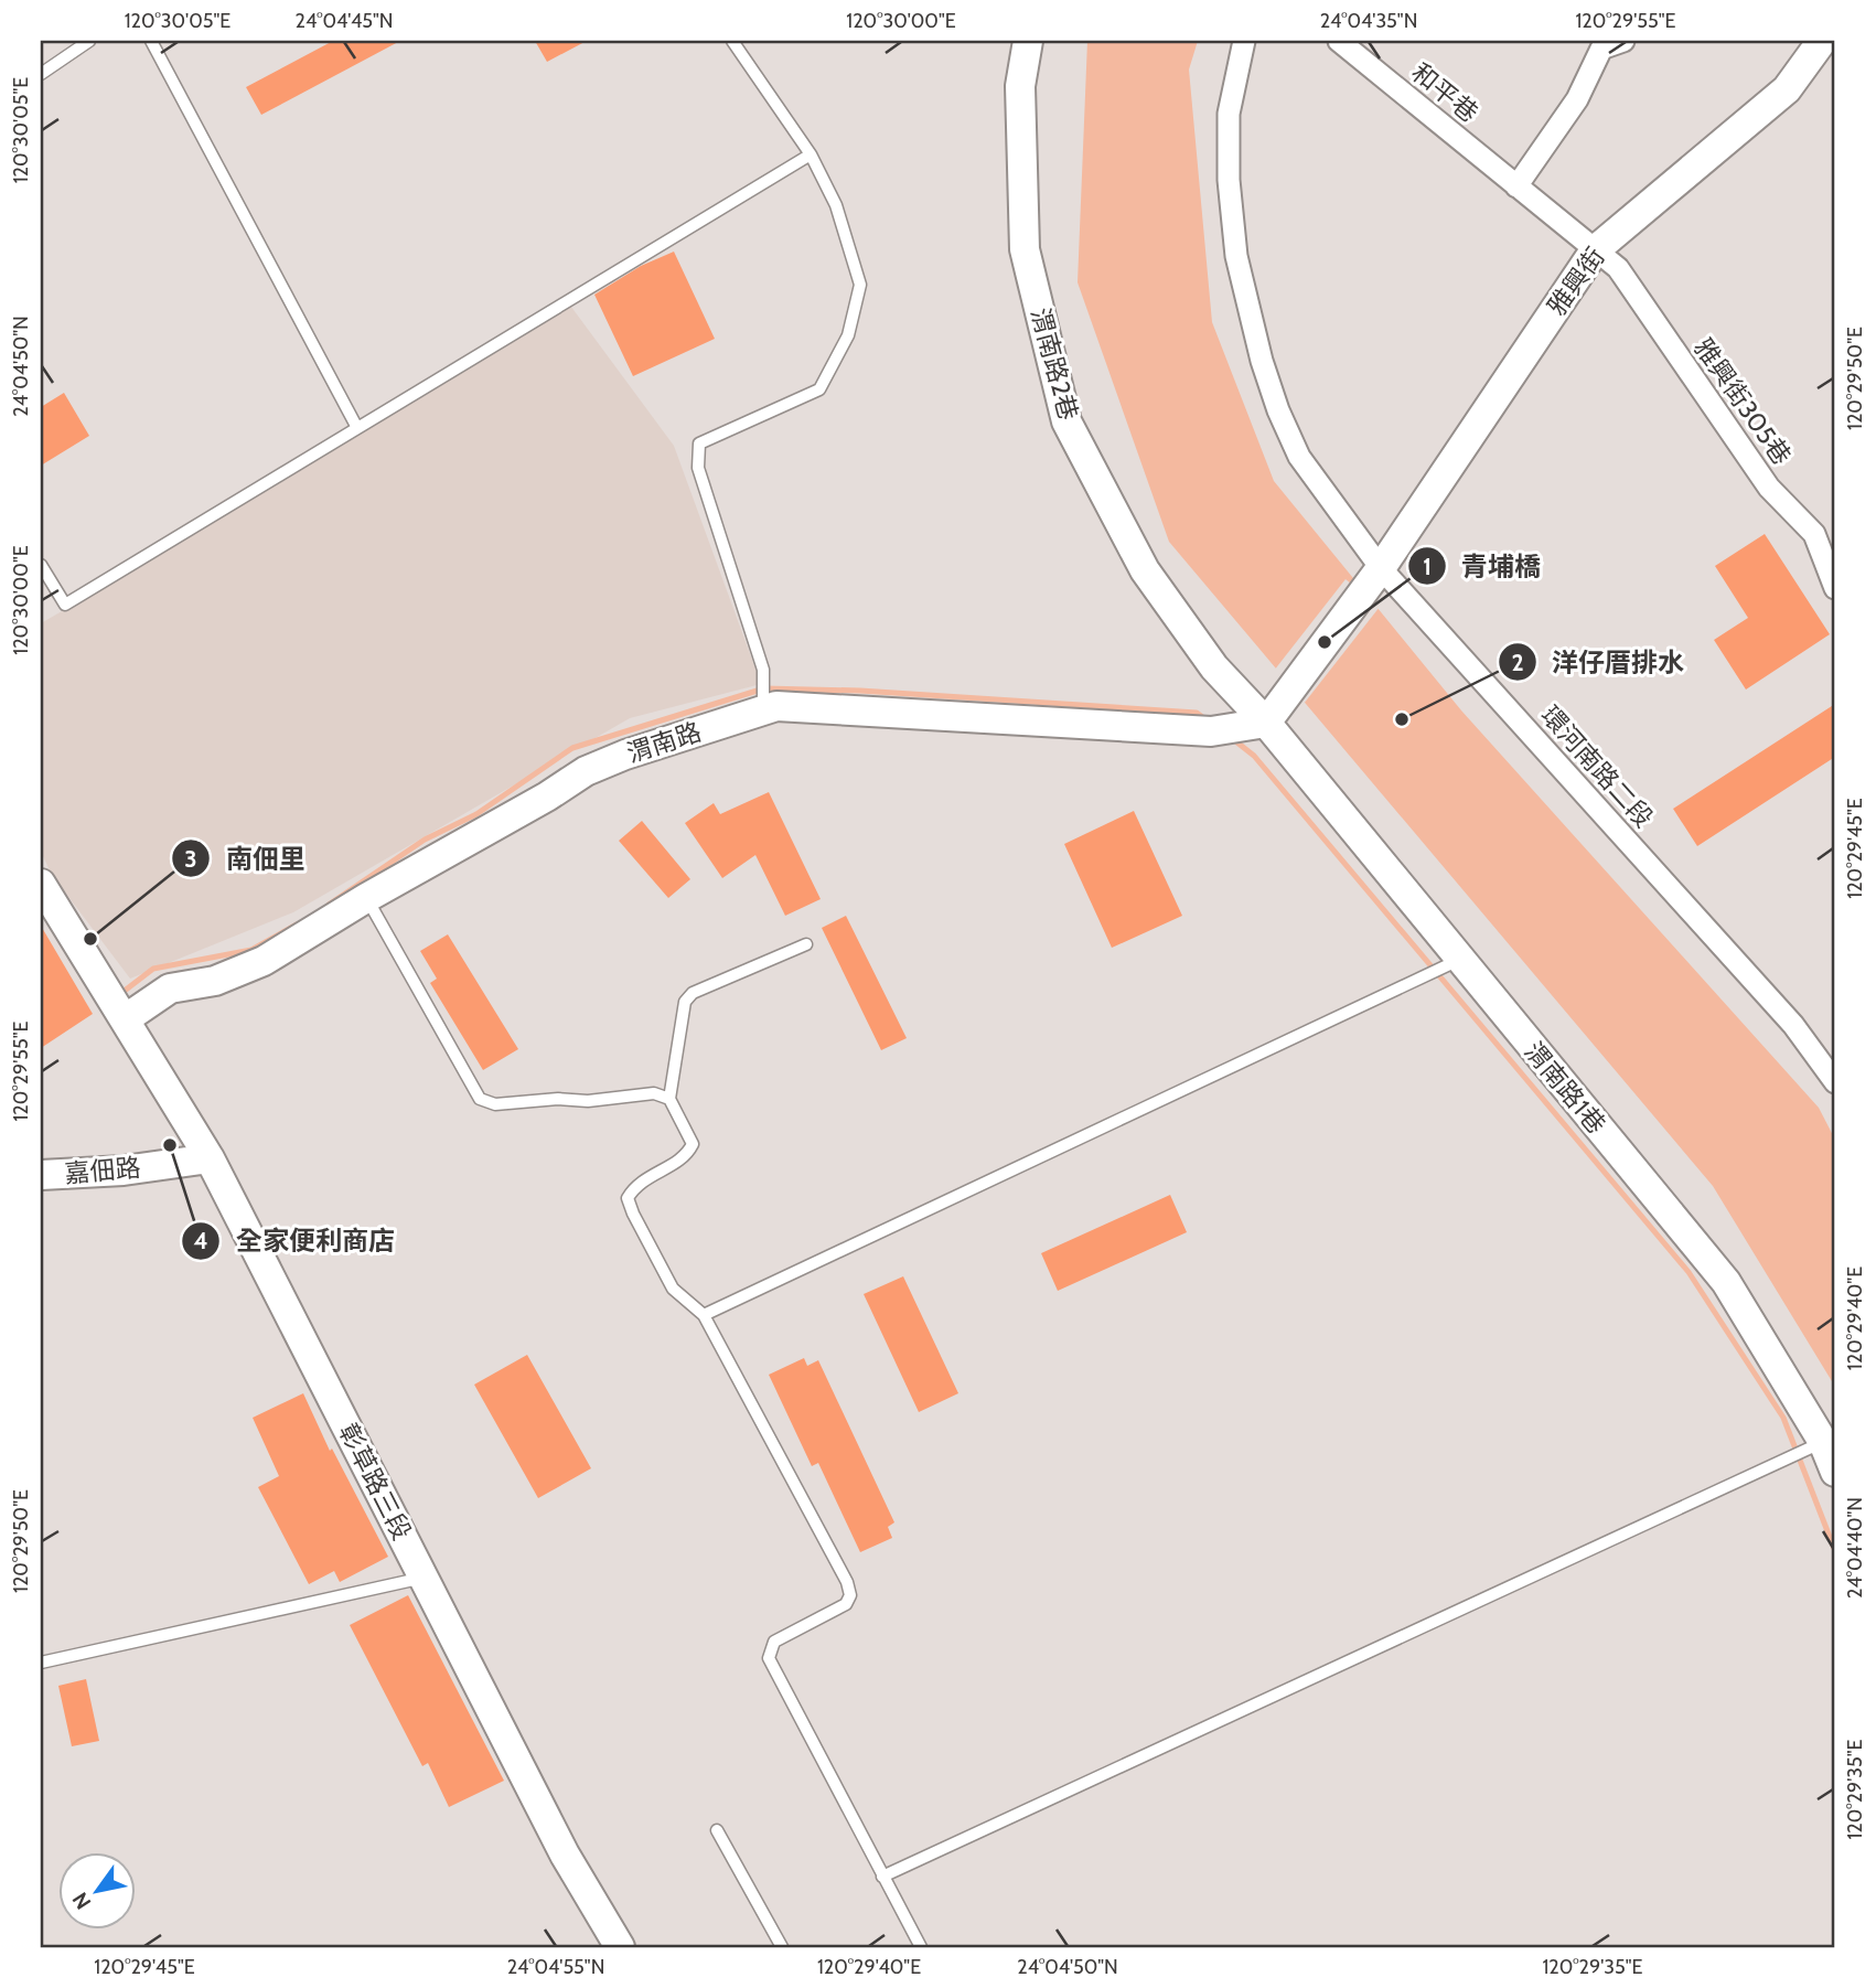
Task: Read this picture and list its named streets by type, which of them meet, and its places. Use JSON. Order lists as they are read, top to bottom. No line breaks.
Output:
{"streets":{"street":["和平巷","雅興街","渭南路2巷","雅興街305巷","渭南路","環河南路二段","渭南路1巷","嘉佃路","彰草路三段"]},"crossings":[["和平巷","雅興街"],["和平巷","雅興街305巷"],["雅興街","渭南路2巷"],["雅興街","雅興街305巷"],["雅興街","渭南路"],["雅興街","環河南路二段"],["雅興街","渭南路1巷"],["渭南路2巷","渭南路"],["渭南路2巷","渭南路1巷"],["渭南路","渭南路1巷"],["渭南路","彰草路三段"],["嘉佃路","彰草路三段"]],"places":["青埔橋","洋仔厝排水","南佃里","全家便利商店"],"north":"bottom left","coordinates":["120°30'05\"E","24°04'45\"N","120°30'00\"E","24°04'35\"N","120°29'55\"E","24°04'50\"N","120°29'50\"E","120°29'45\"E","120°29'40\"E","24°04'40\"N","120°29'35\"E","24°04'55\"N"]}
